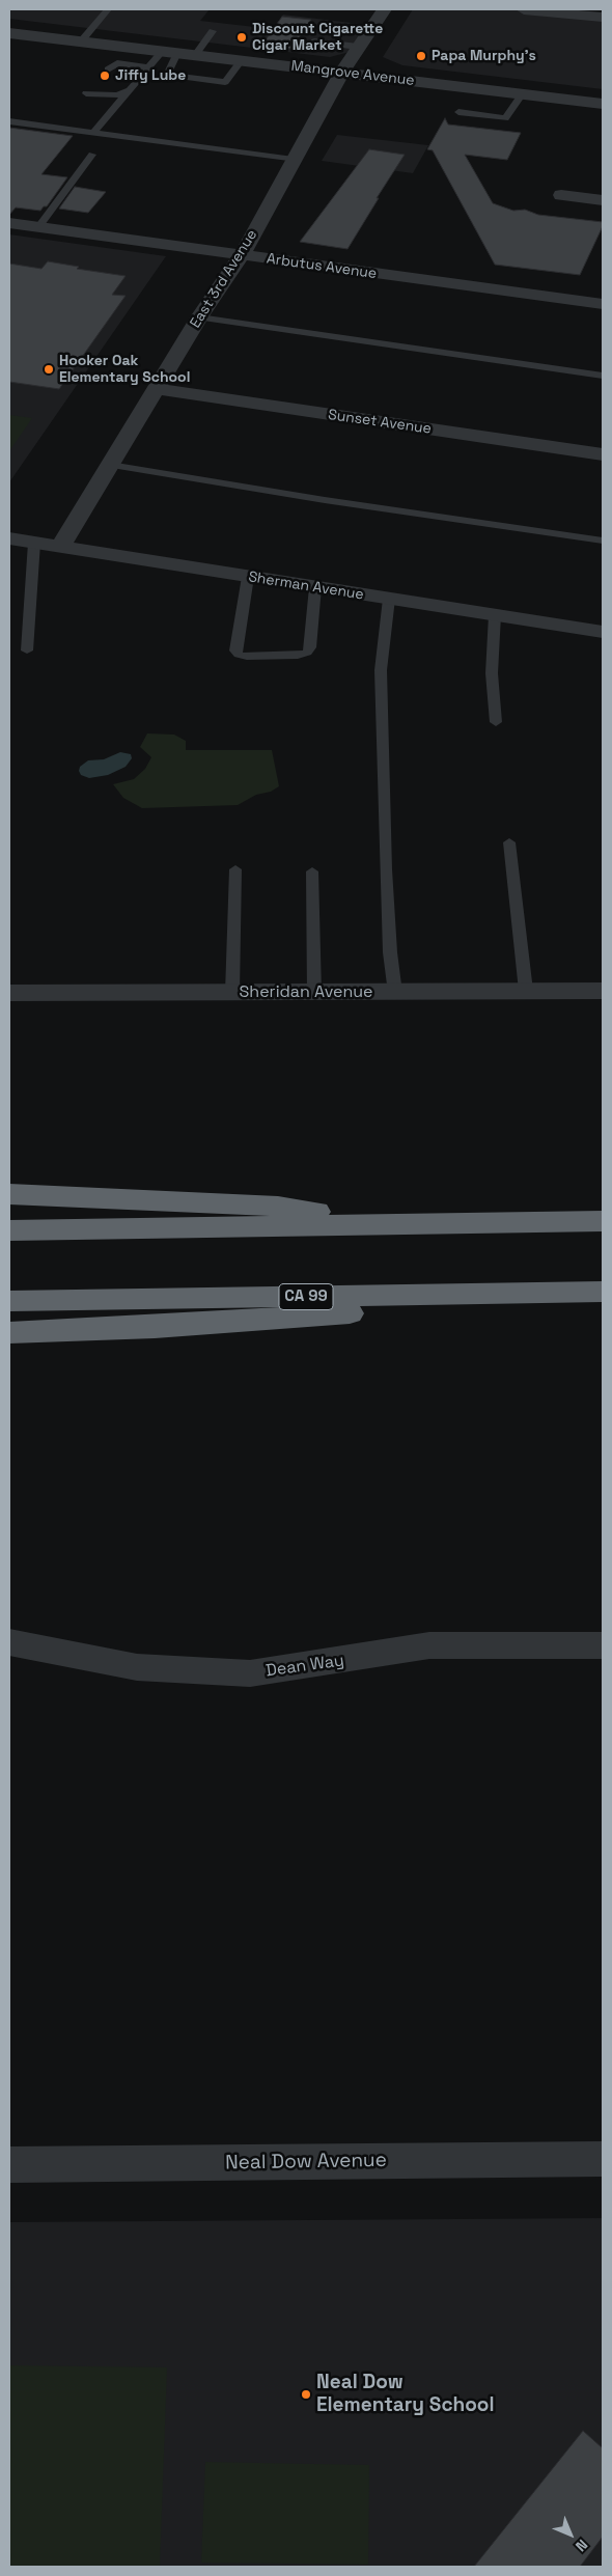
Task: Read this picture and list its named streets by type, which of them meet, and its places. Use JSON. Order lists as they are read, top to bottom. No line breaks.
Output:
{"streets":{"highway":["CA 99"],"street":["Mangrove Avenue","Arbutus Avenue","East 3rd Avenue","Sunset Avenue","Sherman Avenue","Sheridan Avenue","Dean Way","Neal Dow Avenue"]},"crossings":[["Mangrove Avenue","East 3rd Avenue"],["Arbutus Avenue","East 3rd Avenue"],["East 3rd Avenue","Sunset Avenue"],["East 3rd Avenue","Sherman Avenue"]],"places":["Discount Cigarette Cigar Market","Papa Murphy's","Jiffy Lube","Hooker Oak Elementary School","Neal Dow Elementary School"],"north":"bottom right"}
